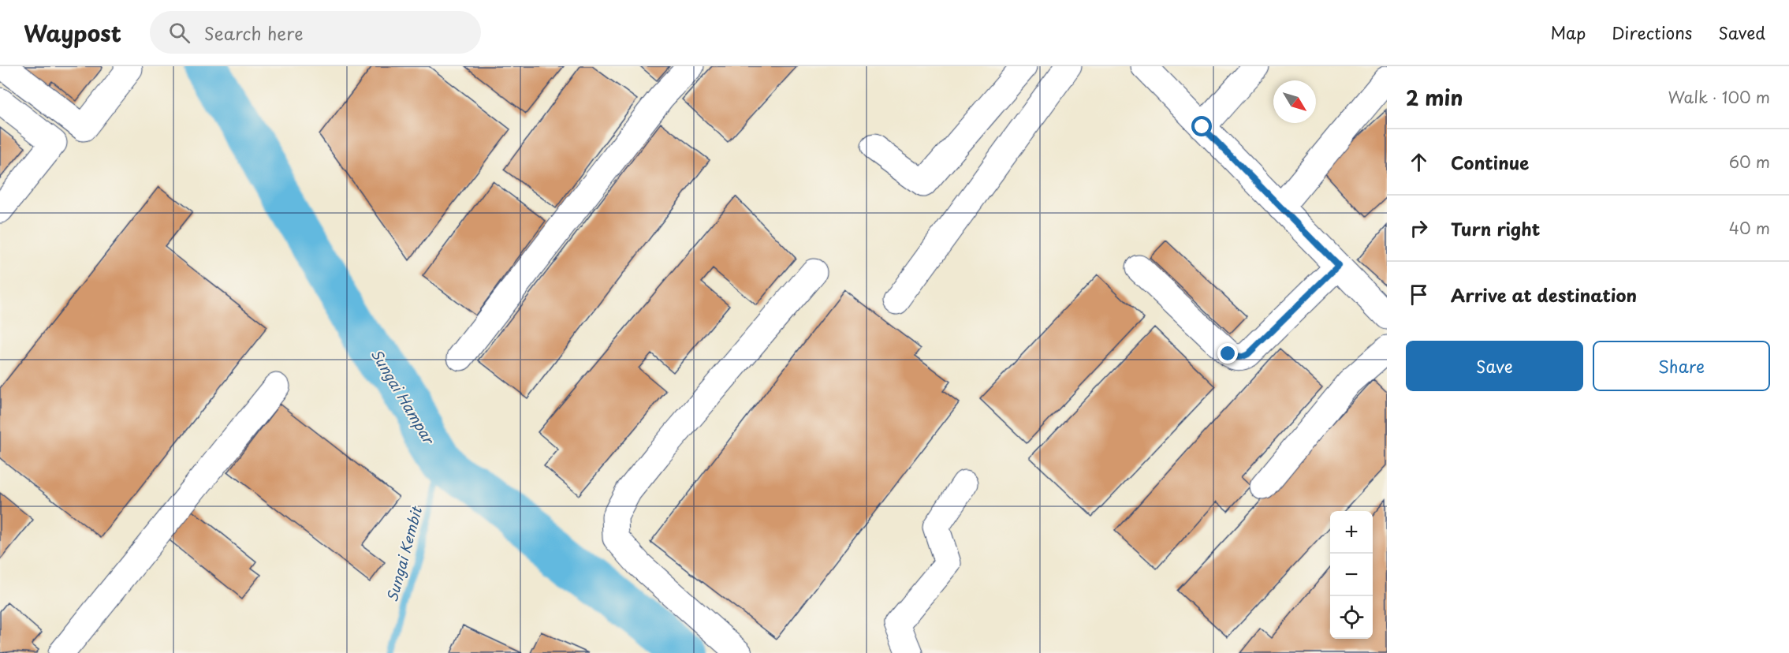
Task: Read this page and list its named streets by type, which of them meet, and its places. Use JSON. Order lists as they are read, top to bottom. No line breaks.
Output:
{"water":["Sungai Hampar","Sungai Kembit"],"north":"bottom right","page":{"header":"Waypost","search":"Search here","nav":["Map","Directions","Saved"],"heading":["2 min","Walk · 100 m"],"list":[["Continue","60 m"],["Turn right","40 m"],"Arrive at destination"],"buttons":["Save","Share"],"map_buttons":["+","−"]}}
